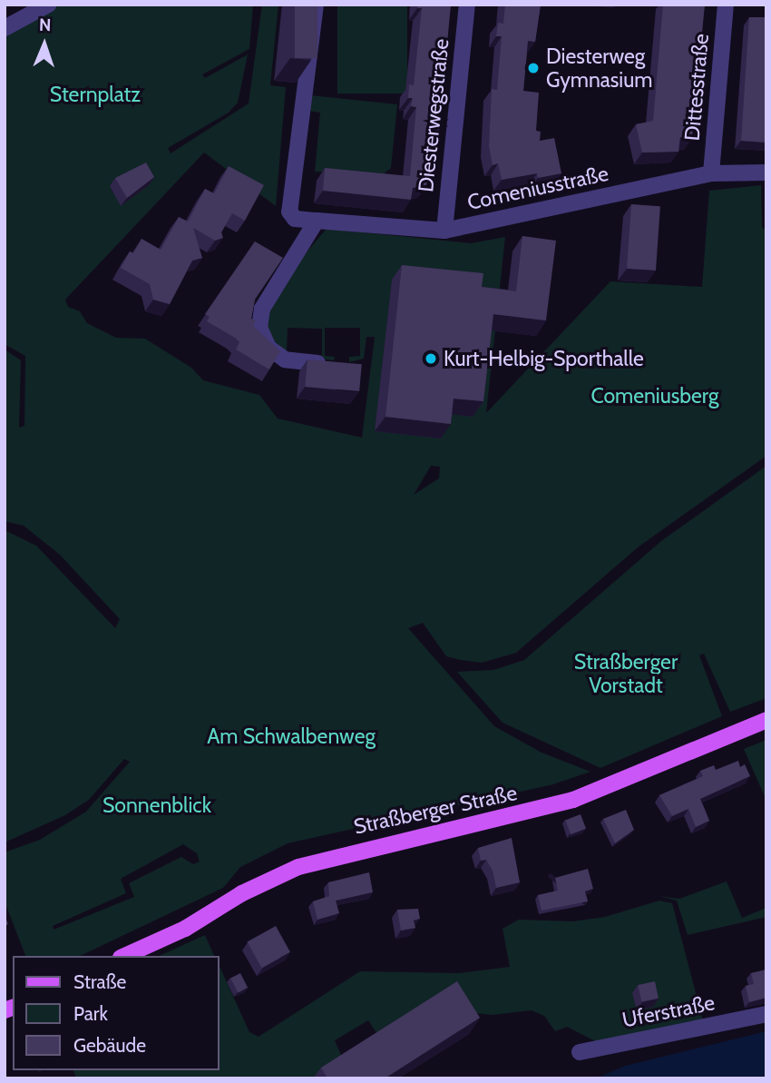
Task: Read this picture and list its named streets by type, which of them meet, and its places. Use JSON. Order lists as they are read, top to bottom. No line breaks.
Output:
{"streets":{"main road":["Straßberger Straße"],"street":["Dittesstraße","Diesterwegstraße","Comeniusstraße","Uferstraße"]},"crossings":[["Dittesstraße","Comeniusstraße"],["Diesterwegstraße","Comeniusstraße"]],"parks":["Sternplatz","Comeniusberg","Straßberger Vorstadt","Am Schwalbenweg","Sonnenblick"],"places":["Diesterweg Gymnasium","Kurt-Helbig-Sporthalle"],"legend":["Straße","Park","Gebäude"],"north":"top"}
